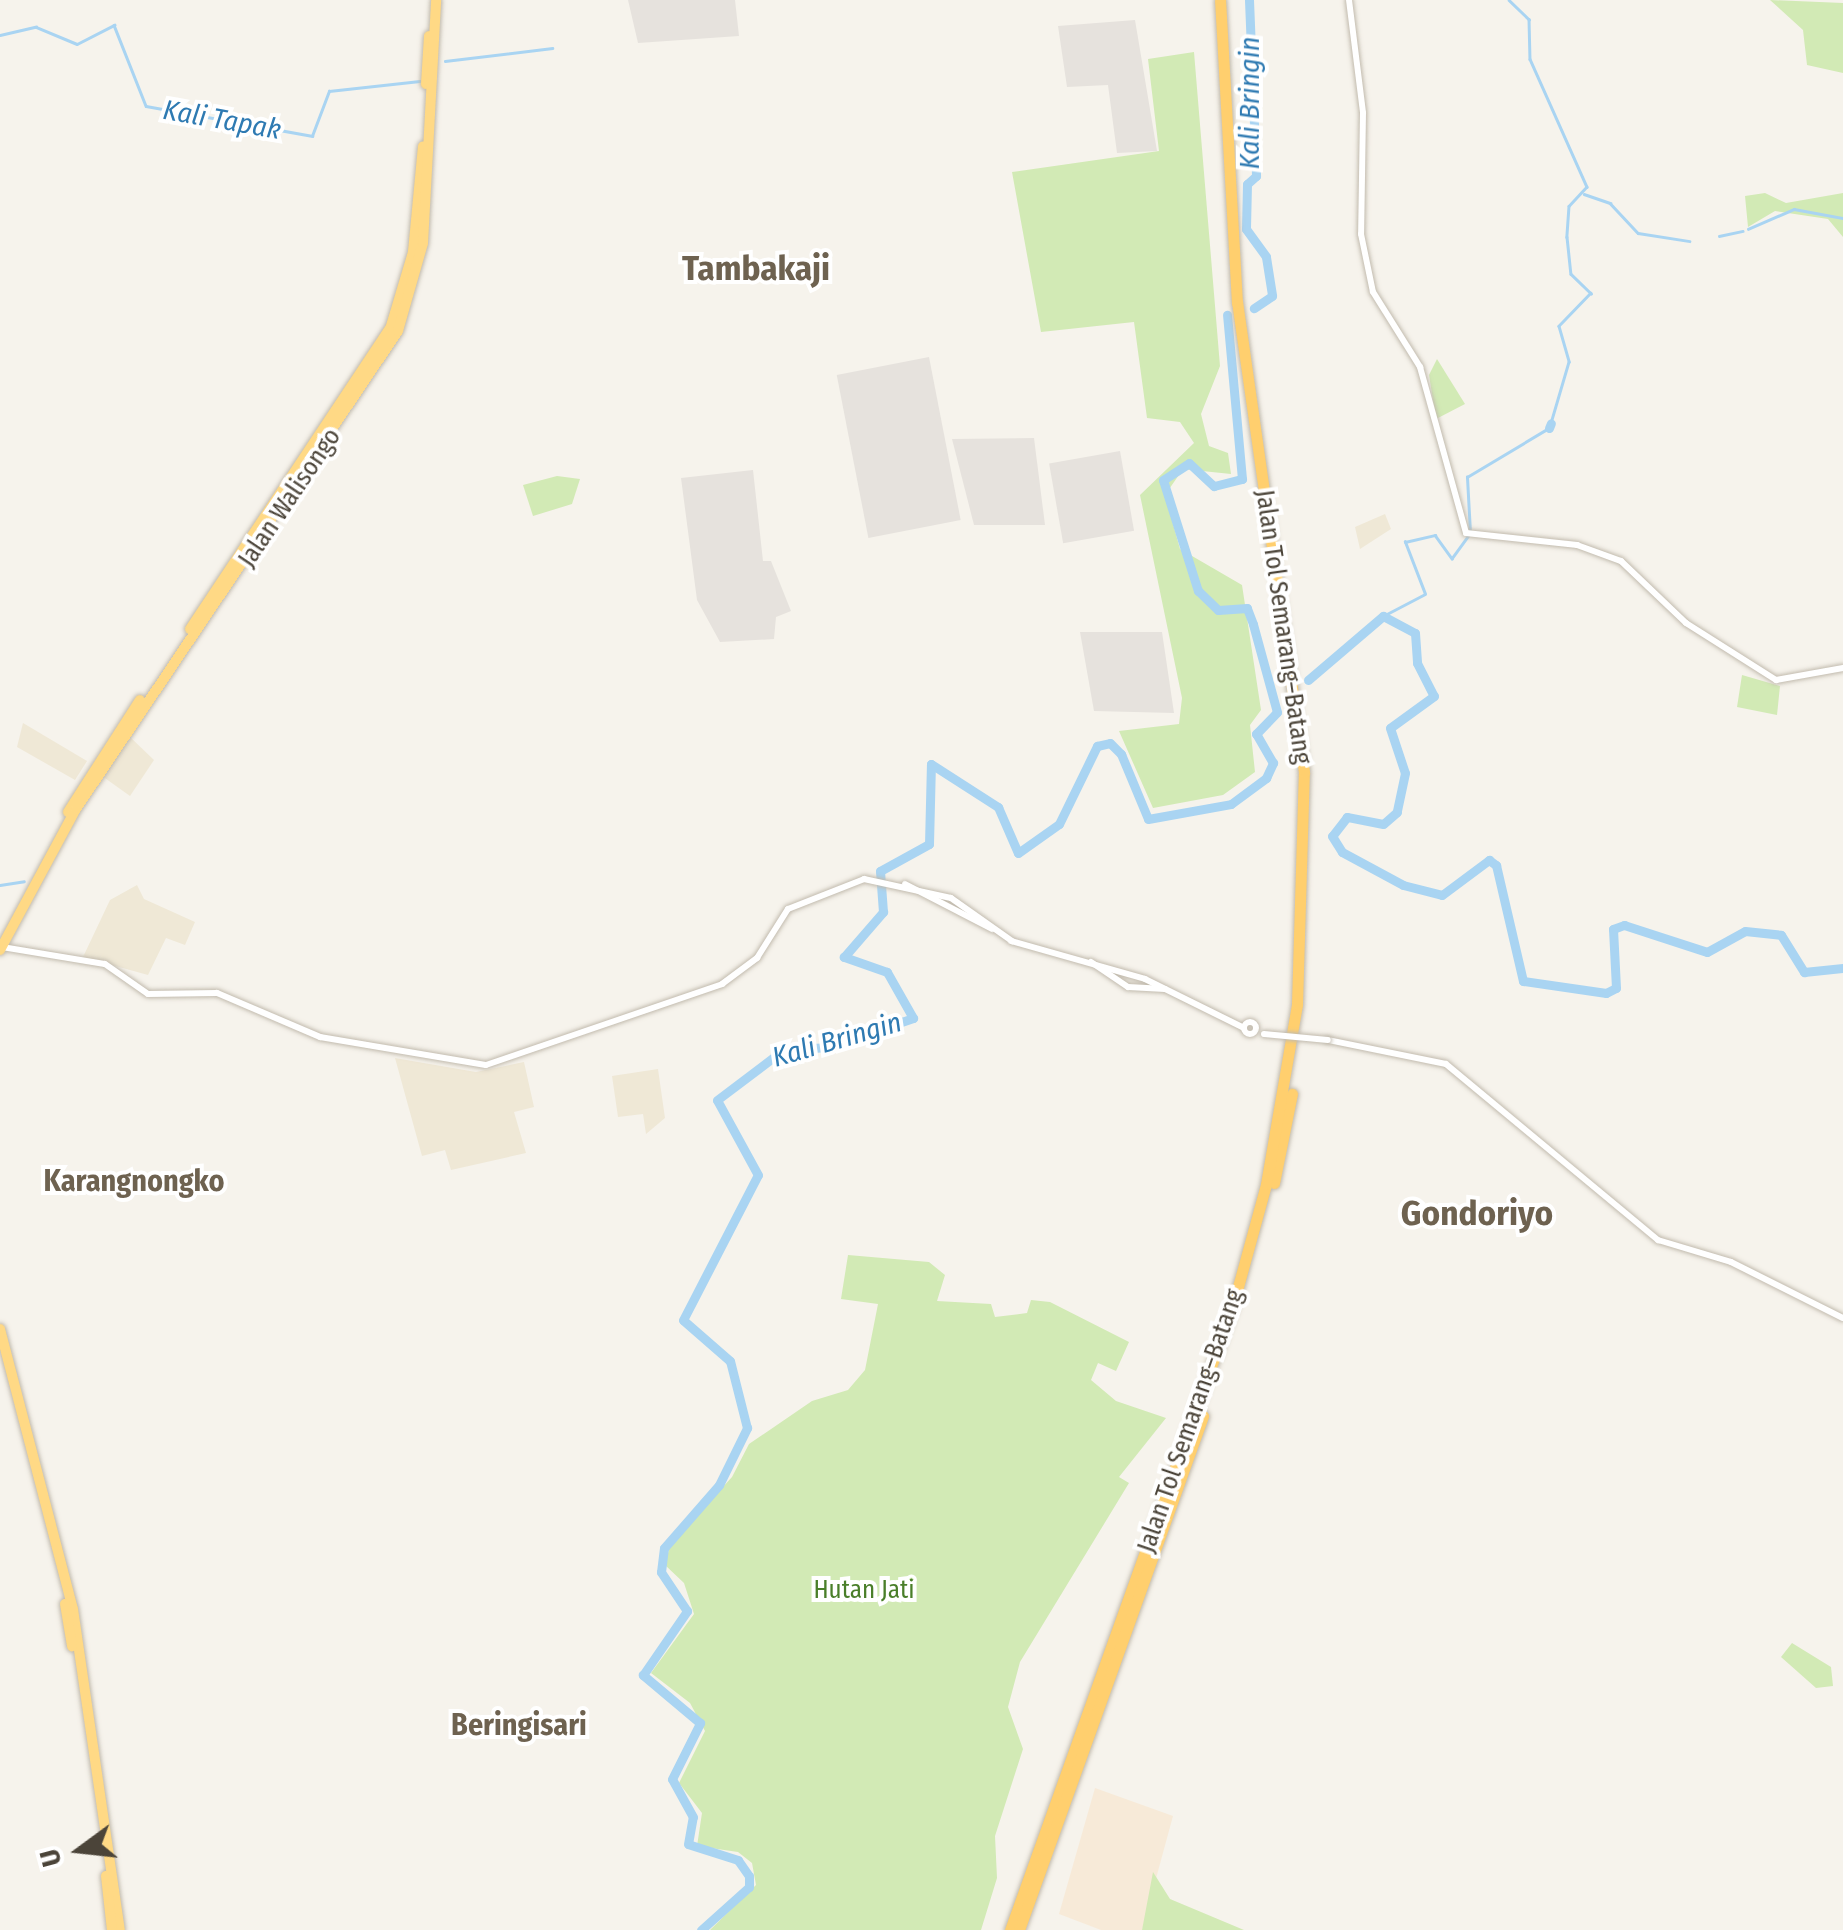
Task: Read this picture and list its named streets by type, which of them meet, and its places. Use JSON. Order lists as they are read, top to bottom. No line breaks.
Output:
{"streets":{"highway":["Jalan Walisongo","Jalan Tol Semarang–Batang"]},"districts":["Tambakaji","Karangnongko","Gondoriyo","Beringisari"],"water":["Kali Bringin","Kali Tapak"],"parks":["Hutan Jati"],"north":"left"}
